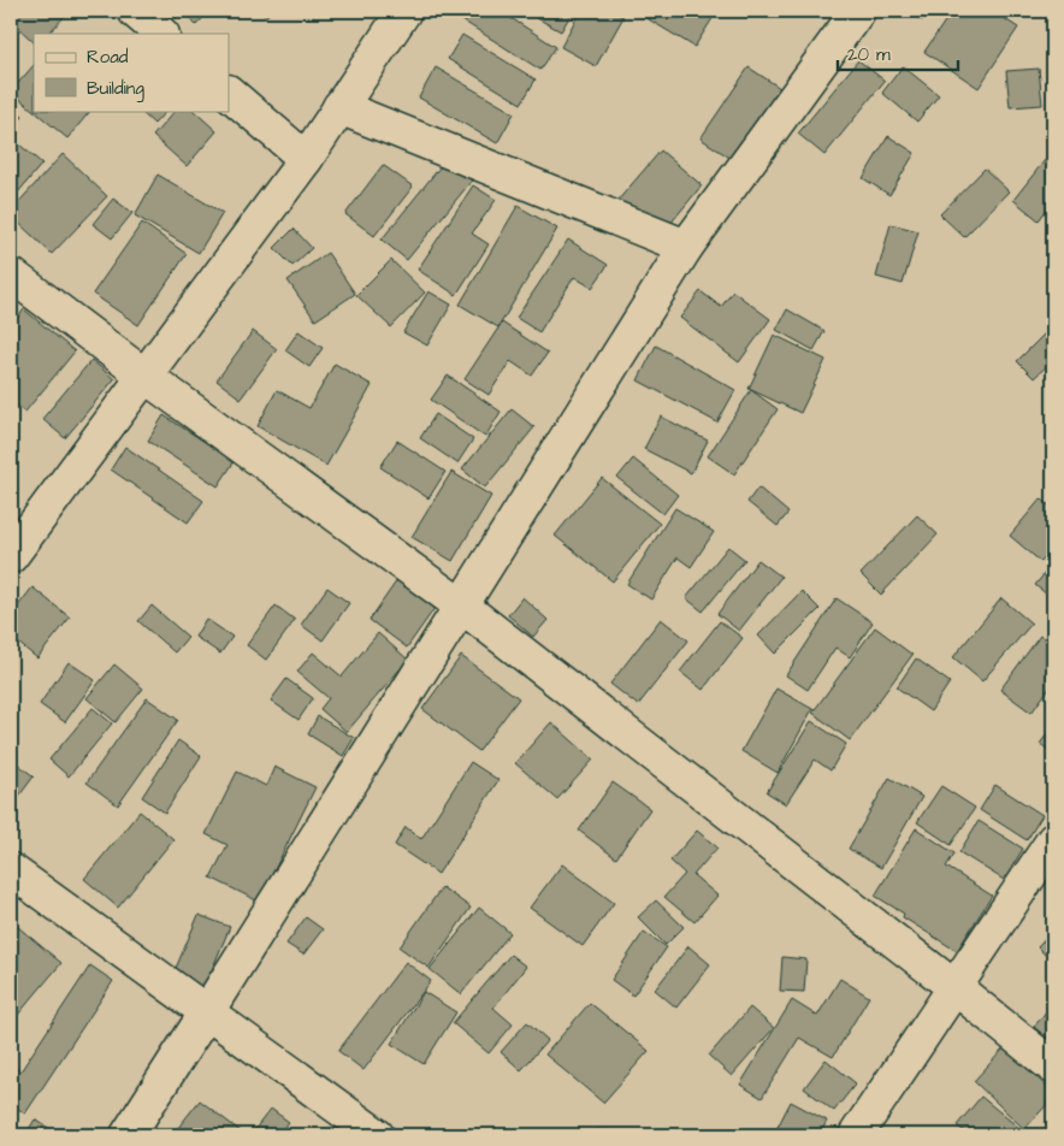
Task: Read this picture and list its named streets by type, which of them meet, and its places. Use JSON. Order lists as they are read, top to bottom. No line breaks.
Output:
{"legend":["Road","Building"],"scale_bar":"20 m"}
